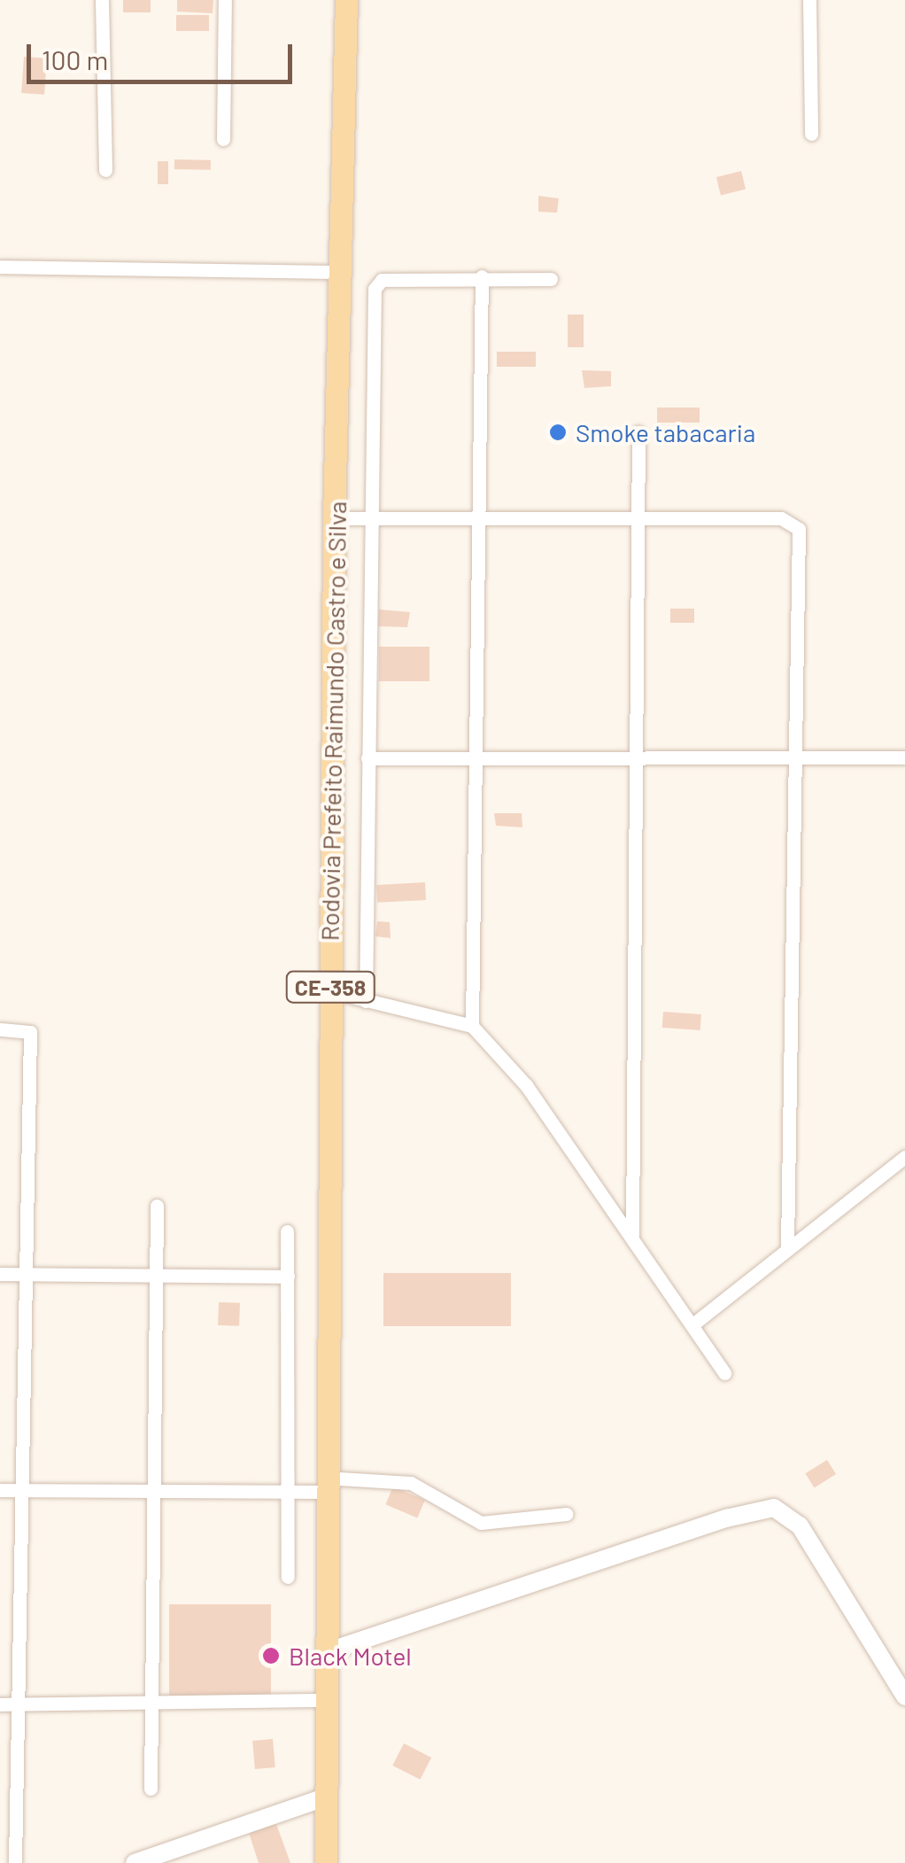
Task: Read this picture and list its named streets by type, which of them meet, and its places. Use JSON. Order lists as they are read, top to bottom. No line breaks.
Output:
{"streets":{"main road":["Rodovia Prefeito Raimundo Castro e Silva","CE-358"]},"crossings":[["Rodovia Prefeito Raimundo Castro e Silva","CE-358"]],"places":["Smoke tabacaria","Black Motel"],"scale_bar":"100 m"}
